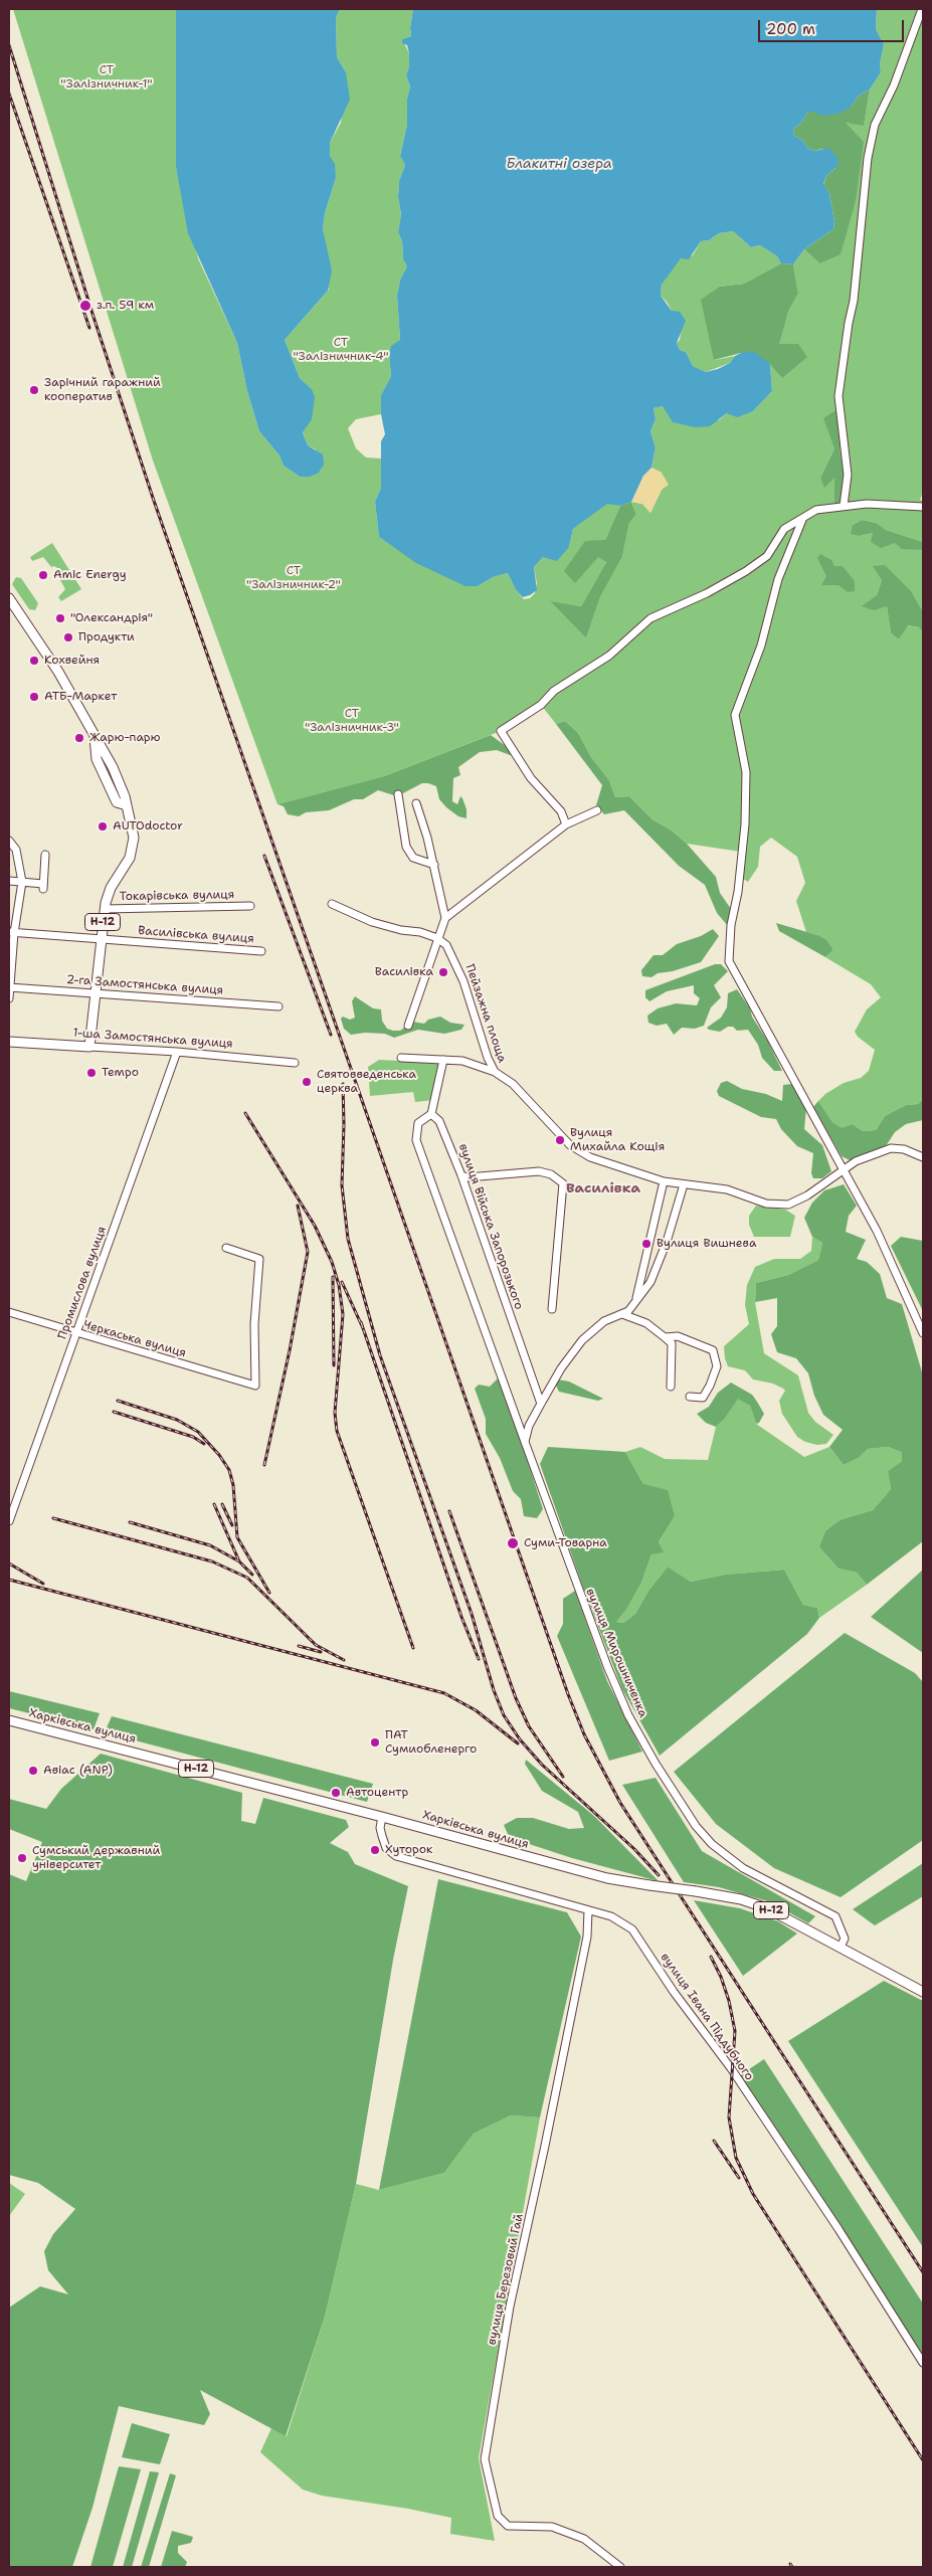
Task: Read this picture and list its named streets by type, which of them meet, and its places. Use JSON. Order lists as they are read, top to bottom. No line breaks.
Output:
{"streets":{"main road":["Н-12","1-ша Замостянська вулиця","Харківська вулиця"],"street":["Токарівська вулиця","Василівська вулиця","2-га Замостянська вулиця","Пейзажна площа","вулиця Війська Запорозького","Промислова вулиця","Черкаська вулиця","вулиця Мирошниченка","вулиця Івана Піддубного","вулиця Березовий Гай"]},"crossings":[["Токарівська вулиця","Н-12"],["Н-12","Василівська вулиця"],["Н-12","2-га Замостянська вулиця"],["Н-12","1-ша Замостянська вулиця"],["1-ша Замостянська вулиця","Промислова вулиця"],["вулиця Війська Запорозького","вулиця Мирошниченка"],["Промислова вулиця","Черкаська вулиця"],["вулиця Мирошниченка","Харківська вулиця"],["Харківська вулиця","вулиця Івана Піддубного"],["вулиця Івана Піддубного","вулиця Березовий Гай"]],"districts":["Василівка"],"water":["Блакитні озера"],"parks":["СТ \"Залізничник-1\"","СТ \"Залізничник-4\"","СТ \"Залізничник-2\"","СТ \"Залізничник-3\""],"places":["з.п. 59 км","Зарічний гаражний кооператив","Amic Energy","\"Олександрія\"","Продукти","Кохвейня","АТБ-Маркет","Жарю-парю","AUTOdoctor","Василівка","Tempo","Святовведенська церква","Вулиця Михайла Кощія","Вулиця Вишнева","Суми-Товарна","ПАТ Сумиобленерго","Авіас (ANP)","Автоцентр","Хуторок","Сумський державний університет"],"scale_bar":"200 m"}
